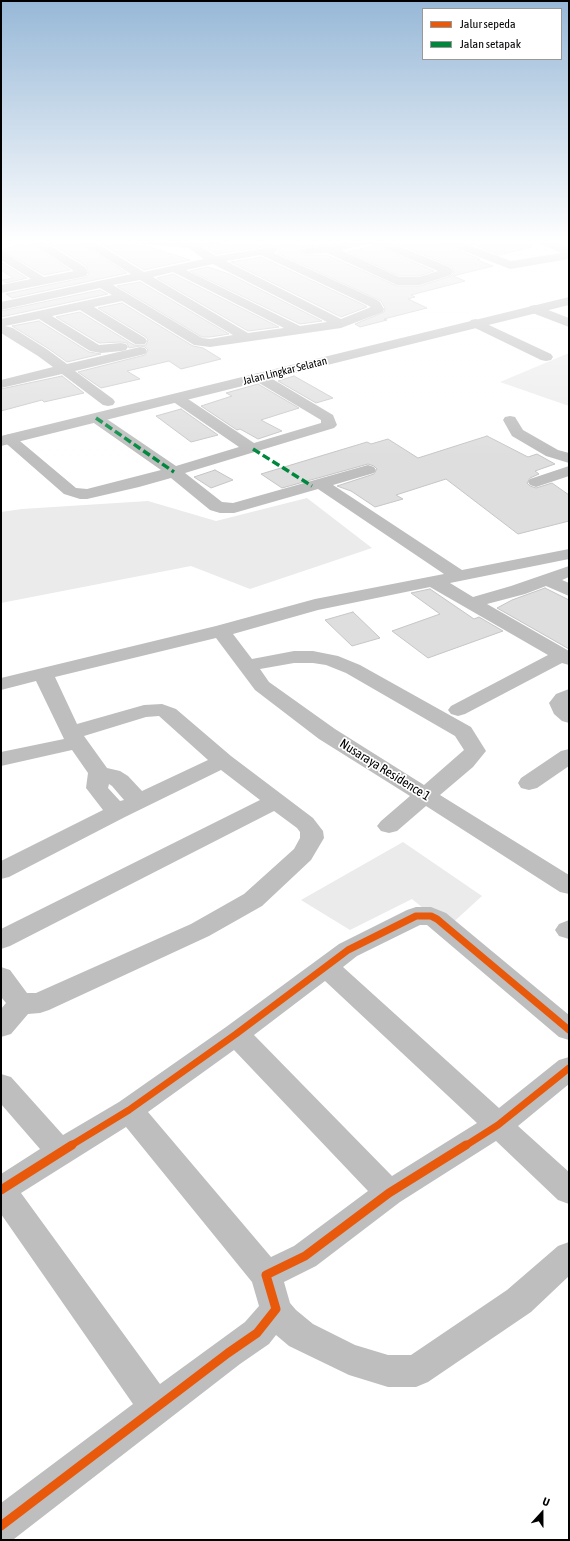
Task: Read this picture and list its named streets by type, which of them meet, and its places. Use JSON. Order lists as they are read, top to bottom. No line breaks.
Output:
{"streets":{"main road":["Jalan Lingkar Selatan","Nusaraya Residence 1"]},"legend":["Jalur sepeda","Jalan setapak"],"north":"top"}
